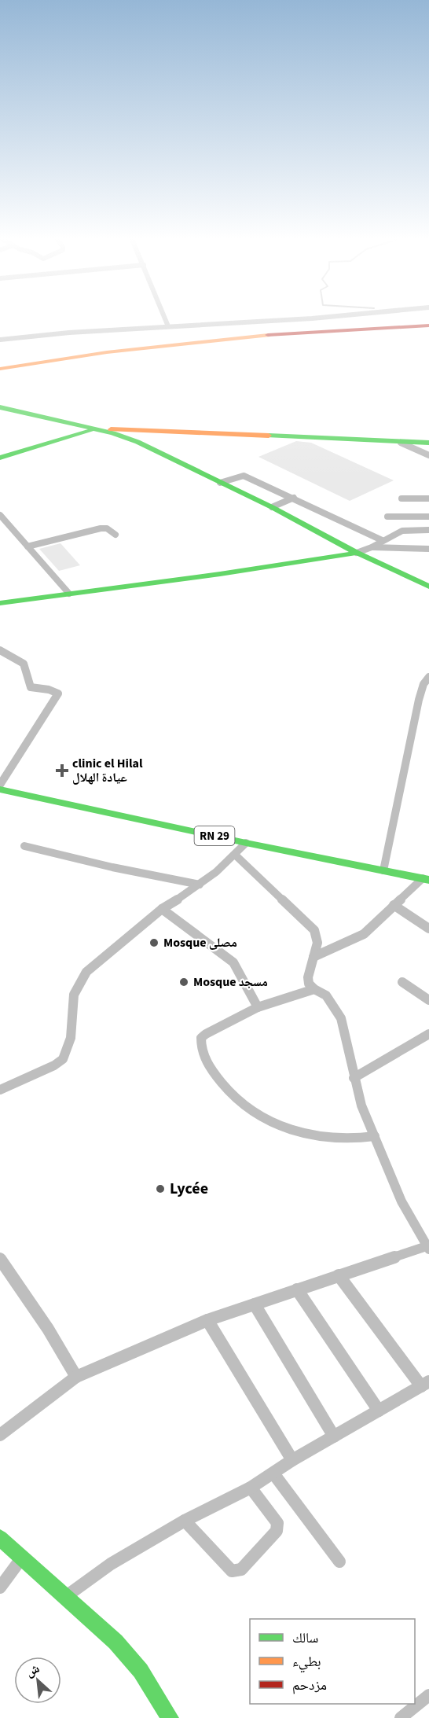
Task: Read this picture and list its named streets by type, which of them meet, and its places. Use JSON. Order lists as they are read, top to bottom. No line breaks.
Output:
{"streets":{"main road":["RN 29"]},"places":{"health":["clinic el Hilal عيادة الهلال"],"other":["Mosque مصلى","Mosque مسجد","Lycée"]},"legend":["سالك","بطيء","مزدحم"],"north":"top left"}
